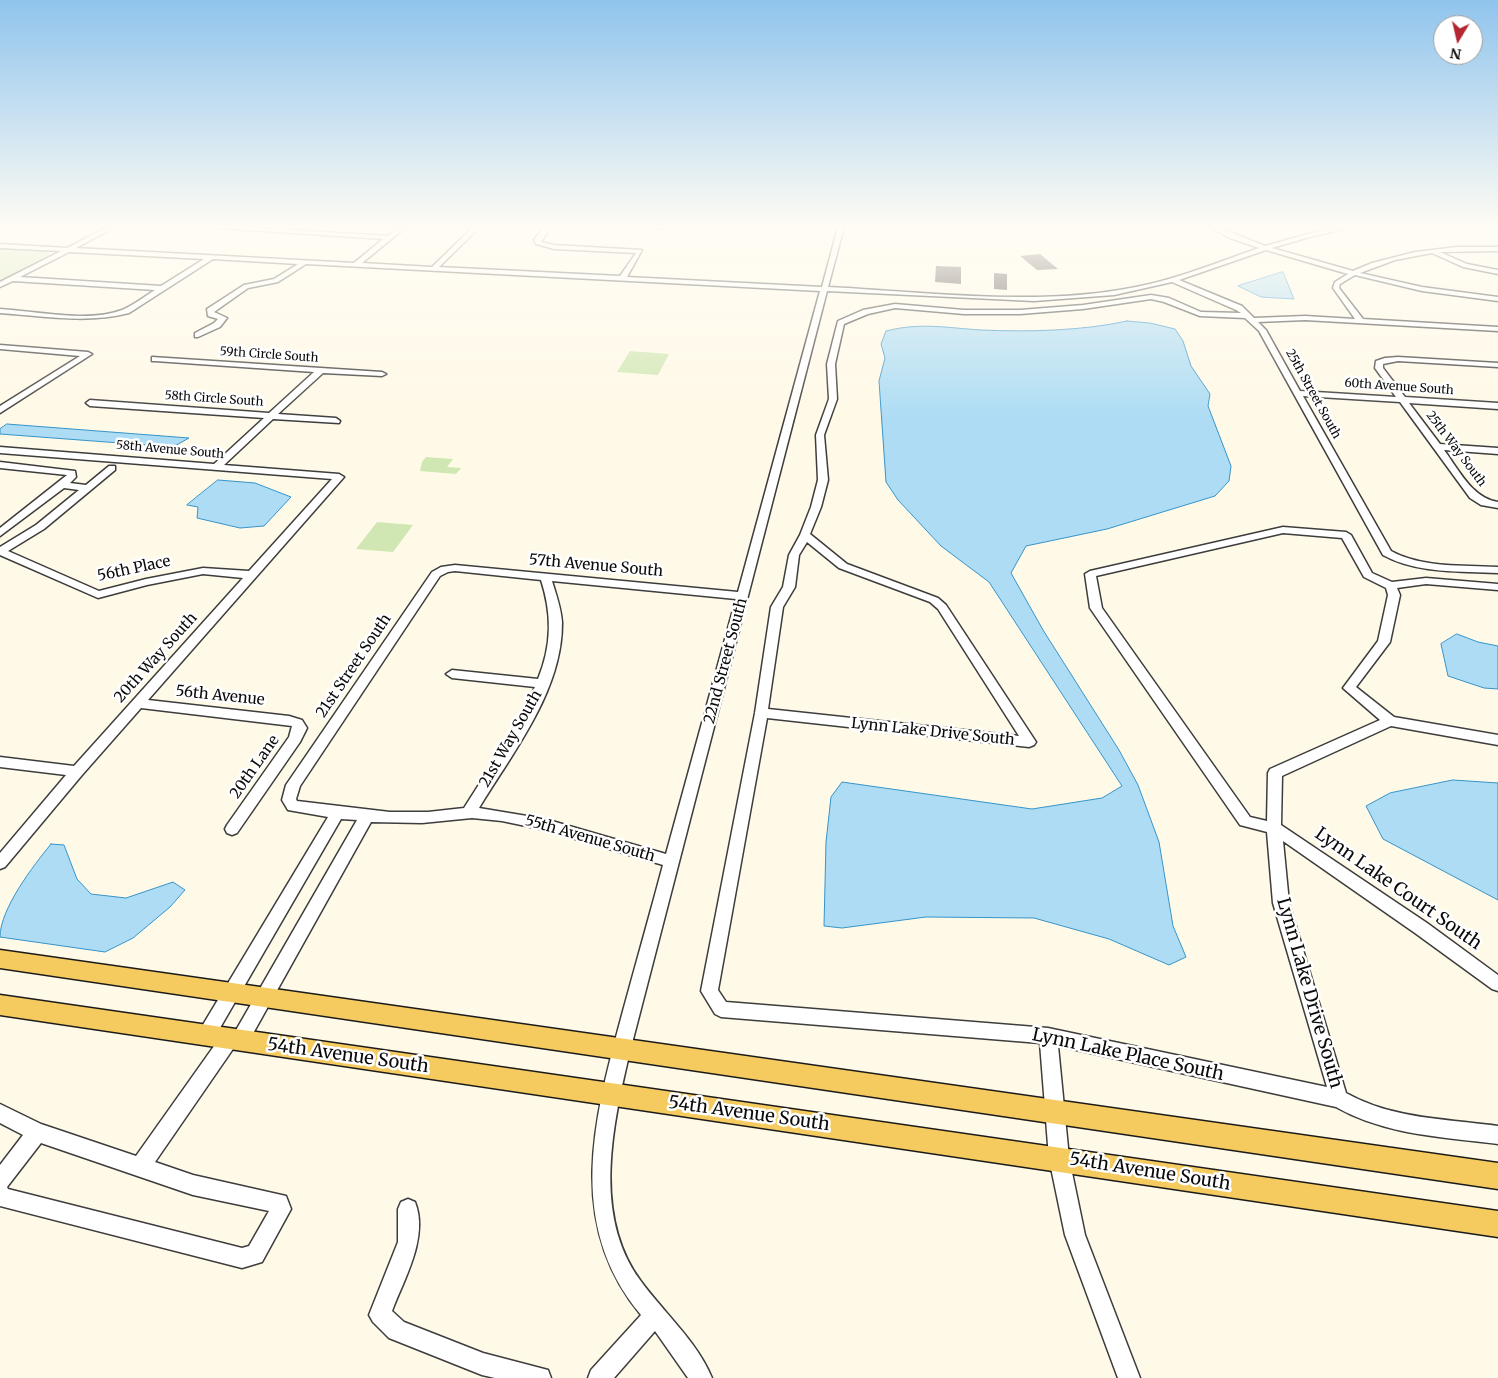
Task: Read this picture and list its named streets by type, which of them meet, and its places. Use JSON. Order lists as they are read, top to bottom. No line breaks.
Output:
{"streets":{"main road":["54th Avenue South"],"street":["59th Circle South","60th Avenue South","25th Street South","58th Circle South","25th Way South","58th Avenue South","57th Avenue South","56th Place","20th Way South","22nd Street South","21st Street South","56th Avenue","Lynn Lake Drive South","21st Way South","20th Lane","55th Avenue South","Lynn Lake Court South","Lynn Lake Place South"]},"crossings":[["60th Avenue South","25th Street South"],["60th Avenue South","25th Way South"],["58th Avenue South","20th Way South"],["57th Avenue South","22nd Street South"],["57th Avenue South","21st Street South"],["57th Avenue South","21st Way South"],["56th Place","20th Way South"],["20th Way South","56th Avenue"],["22nd Street South","55th Avenue South"],["22nd Street South","54th Avenue South"],["21st Street South","55th Avenue South"],["56th Avenue","20th Lane"],["Lynn Lake Drive South","Lynn Lake Court South"],["Lynn Lake Drive South","Lynn Lake Place South"],["21st Way South","55th Avenue South"]],"north":"bottom"}
